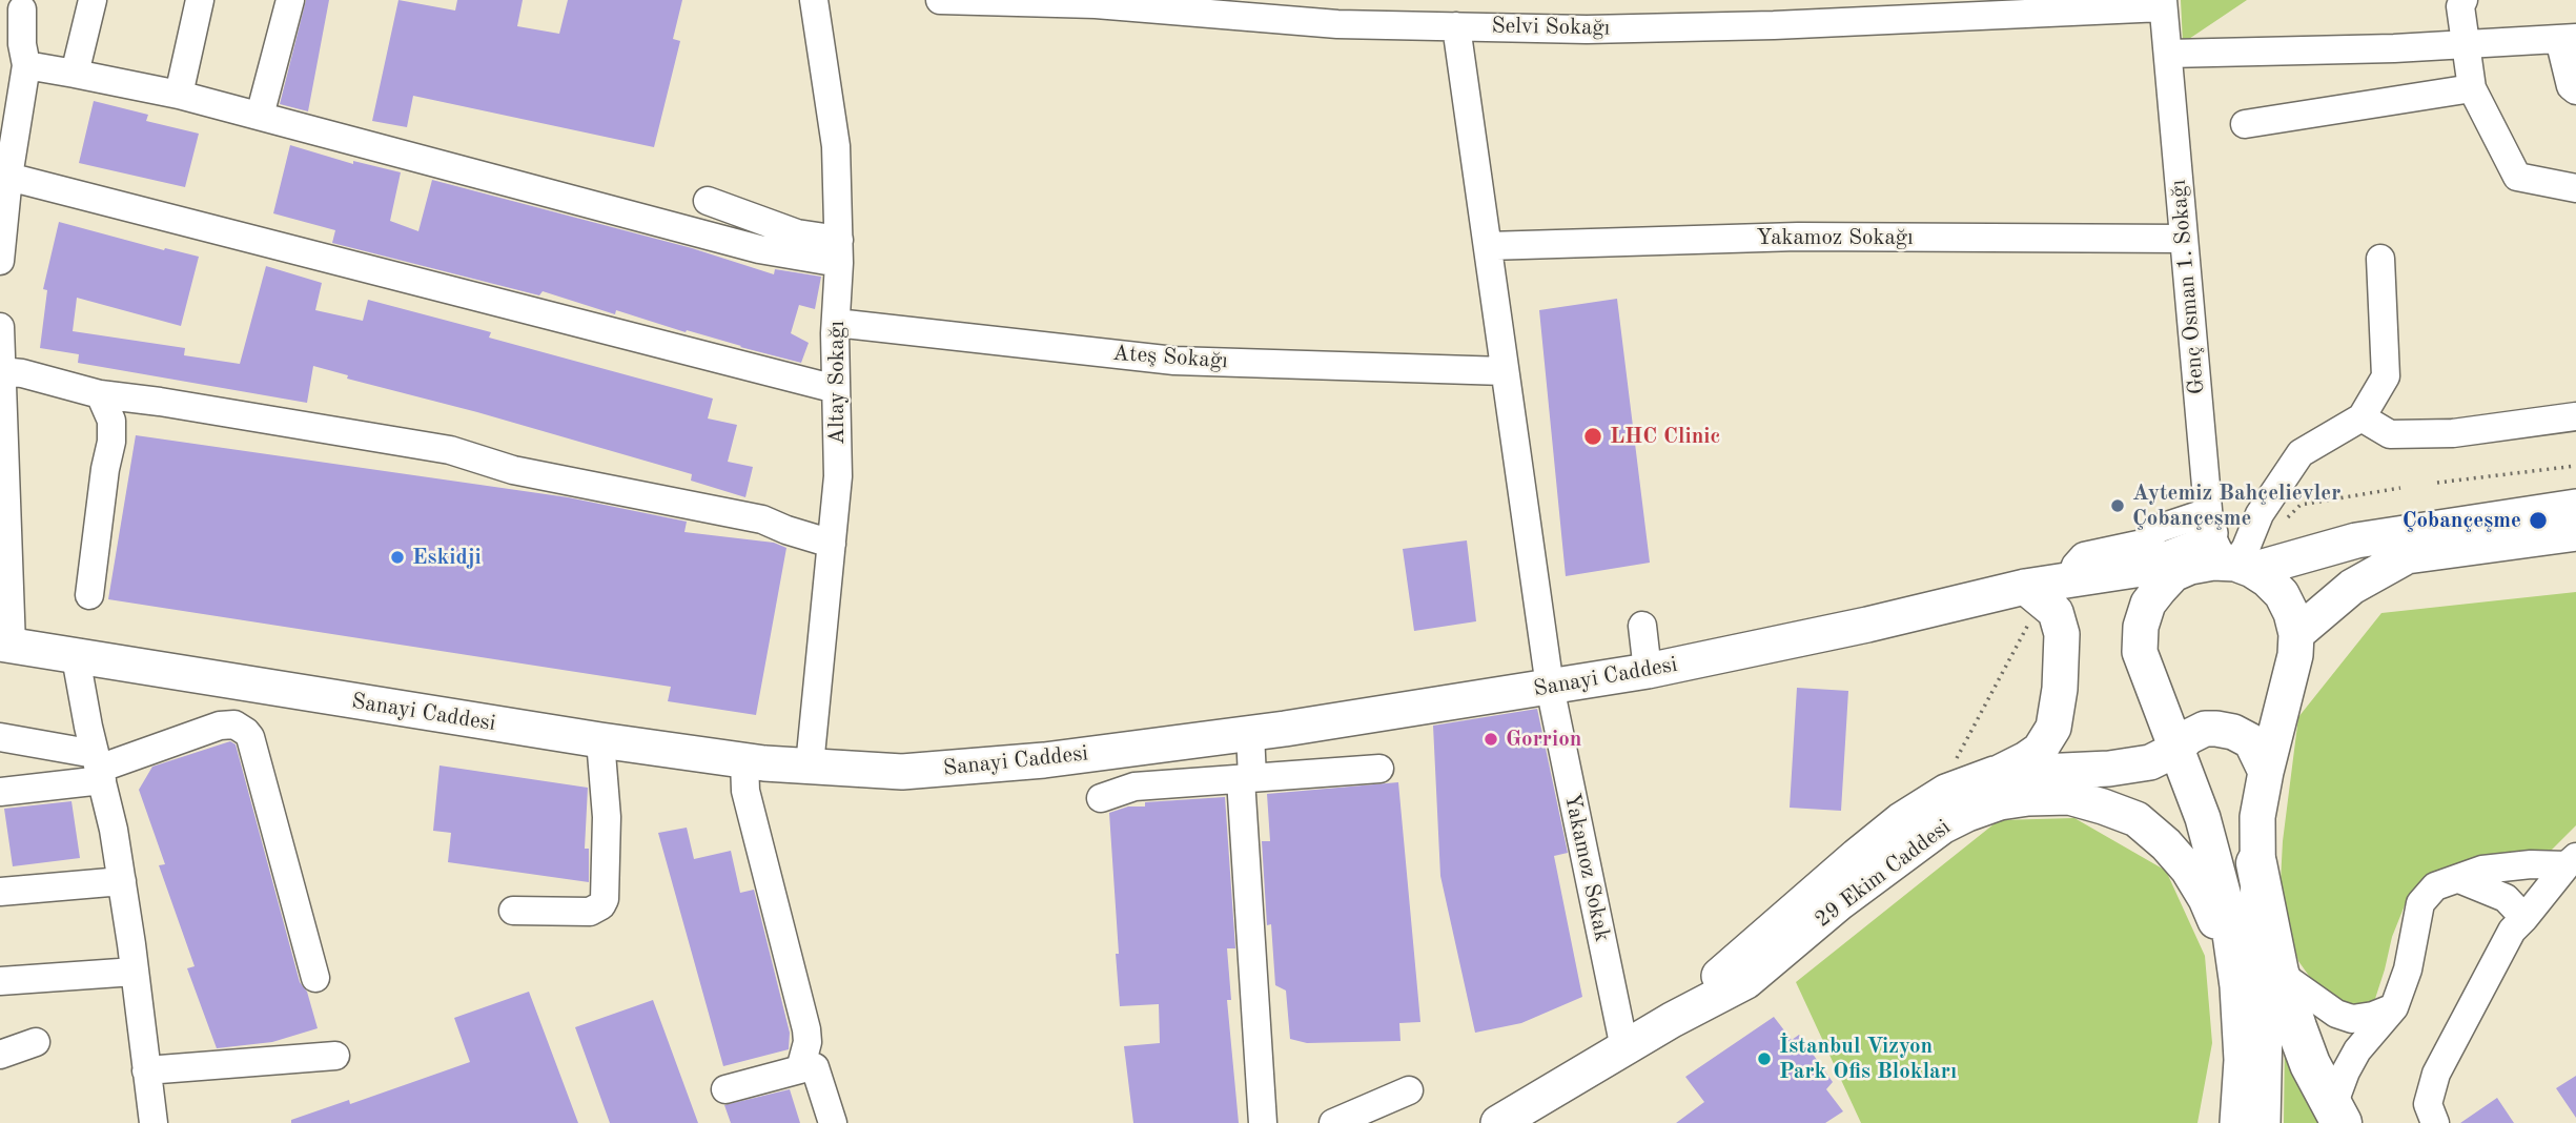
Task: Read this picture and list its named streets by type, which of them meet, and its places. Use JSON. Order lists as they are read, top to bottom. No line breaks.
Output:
{"streets":{"main road":["Sanayi Caddesi","29 Ekim Caddesi"],"street":["Selvi Sokağı","Yakamoz Sokağı","Genç Osman 1. Sokağı","Ateş Sokağı","Altay Sokağı","Yakamoz Sokak"]},"crossings":[["Selvi Sokağı","Genç Osman 1. Sokağı"],["Yakamoz Sokağı","Genç Osman 1. Sokağı"],["Genç Osman 1. Sokağı","Sanayi Caddesi"],["Ateş Sokağı","Altay Sokağı"],["Altay Sokağı","Sanayi Caddesi"],["Sanayi Caddesi","Yakamoz Sokak"],["Yakamoz Sokak","29 Ekim Caddesi"]],"places":["LHC Clinic","Aytemiz Bahçelievler Çobançeşme","Çobançeşme","Eskidji","Gorrion","İstanbul Vizyon Park Ofis Blokları"]}
